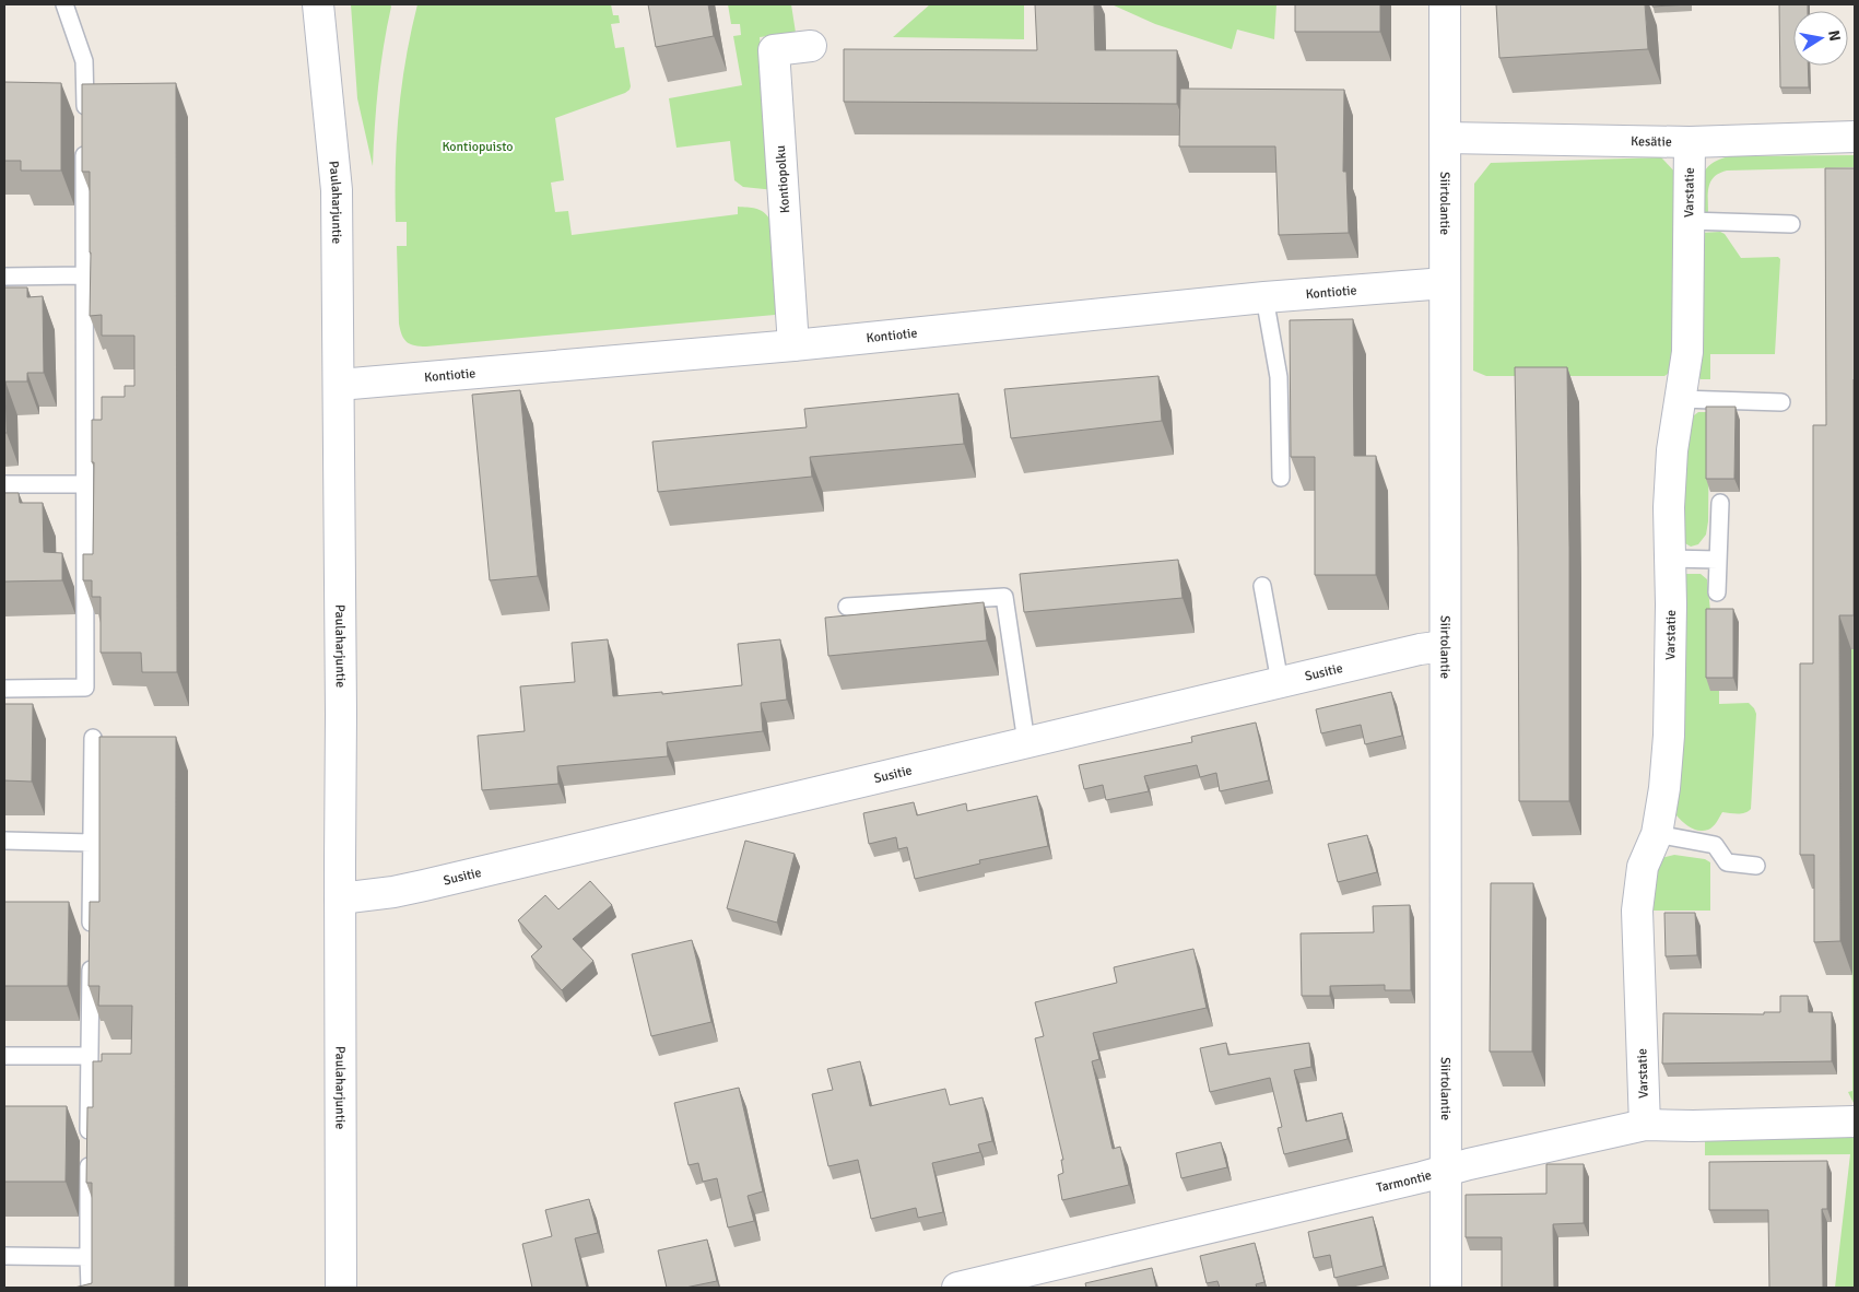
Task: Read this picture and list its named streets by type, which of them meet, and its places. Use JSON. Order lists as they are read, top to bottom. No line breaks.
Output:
{"streets":{"street":["Kesätie","Kontiopolku","Varstatie","Paulaharjuntie","Siirtolantie","Kontiotie","Susitie","Tarmontie"]},"crossings":[["Kesätie","Varstatie"],["Kesätie","Siirtolantie"],["Kontiopolku","Kontiotie"],["Varstatie","Tarmontie"],["Paulaharjuntie","Kontiotie"],["Paulaharjuntie","Susitie"],["Siirtolantie","Kontiotie"],["Siirtolantie","Susitie"],["Siirtolantie","Tarmontie"]],"parks":["Kontiopuisto"],"north":"right"}
